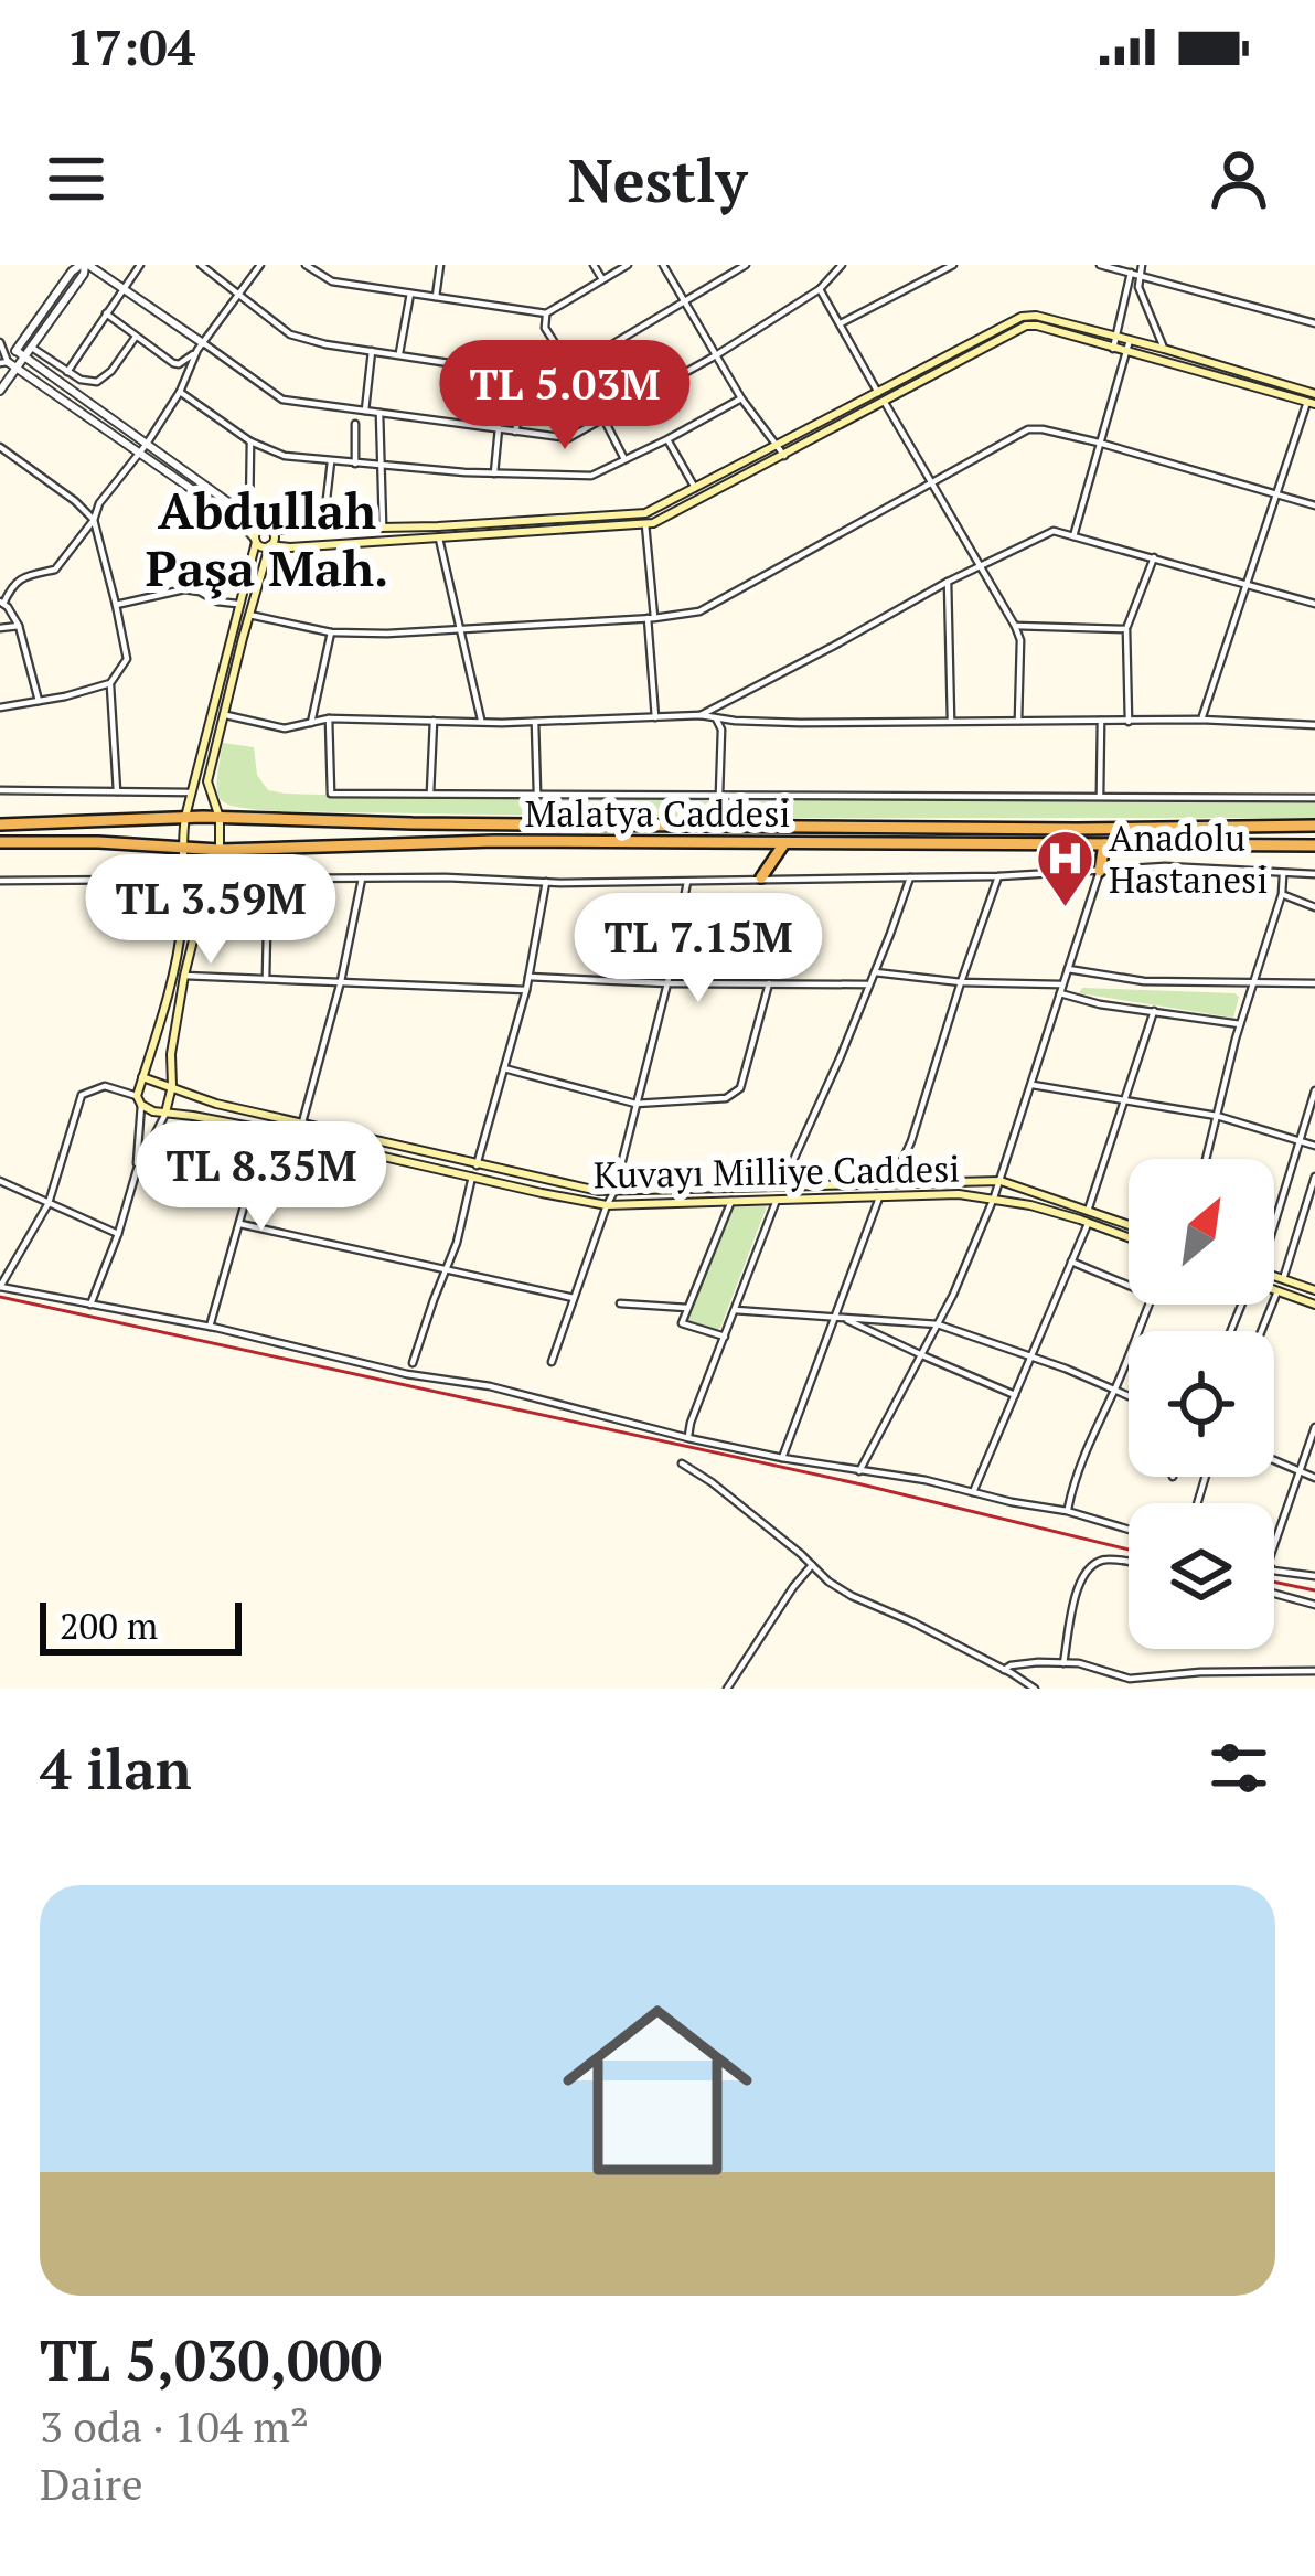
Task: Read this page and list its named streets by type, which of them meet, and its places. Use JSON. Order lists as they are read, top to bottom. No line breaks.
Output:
{"streets":{"highway":["Malatya Caddesi"],"main road":["Kuvayı Milliye Caddesi"]},"districts":["Abdullah Paşa Mah."],"places":{"hospital":["Anadolu Hastanesi"]},"scale_bar":"200 m","north":"top right","page":{"status":"17:04","header":"Nestly","price":["TL 5.03M","TL 3.59M","TL 7.15M","TL 8.35M"],"scale":"200 m","heading":"4 ilan","list":[{"name":"TL 5,030,000","note":"3 oda · 104 m² · Daire"}]}}
